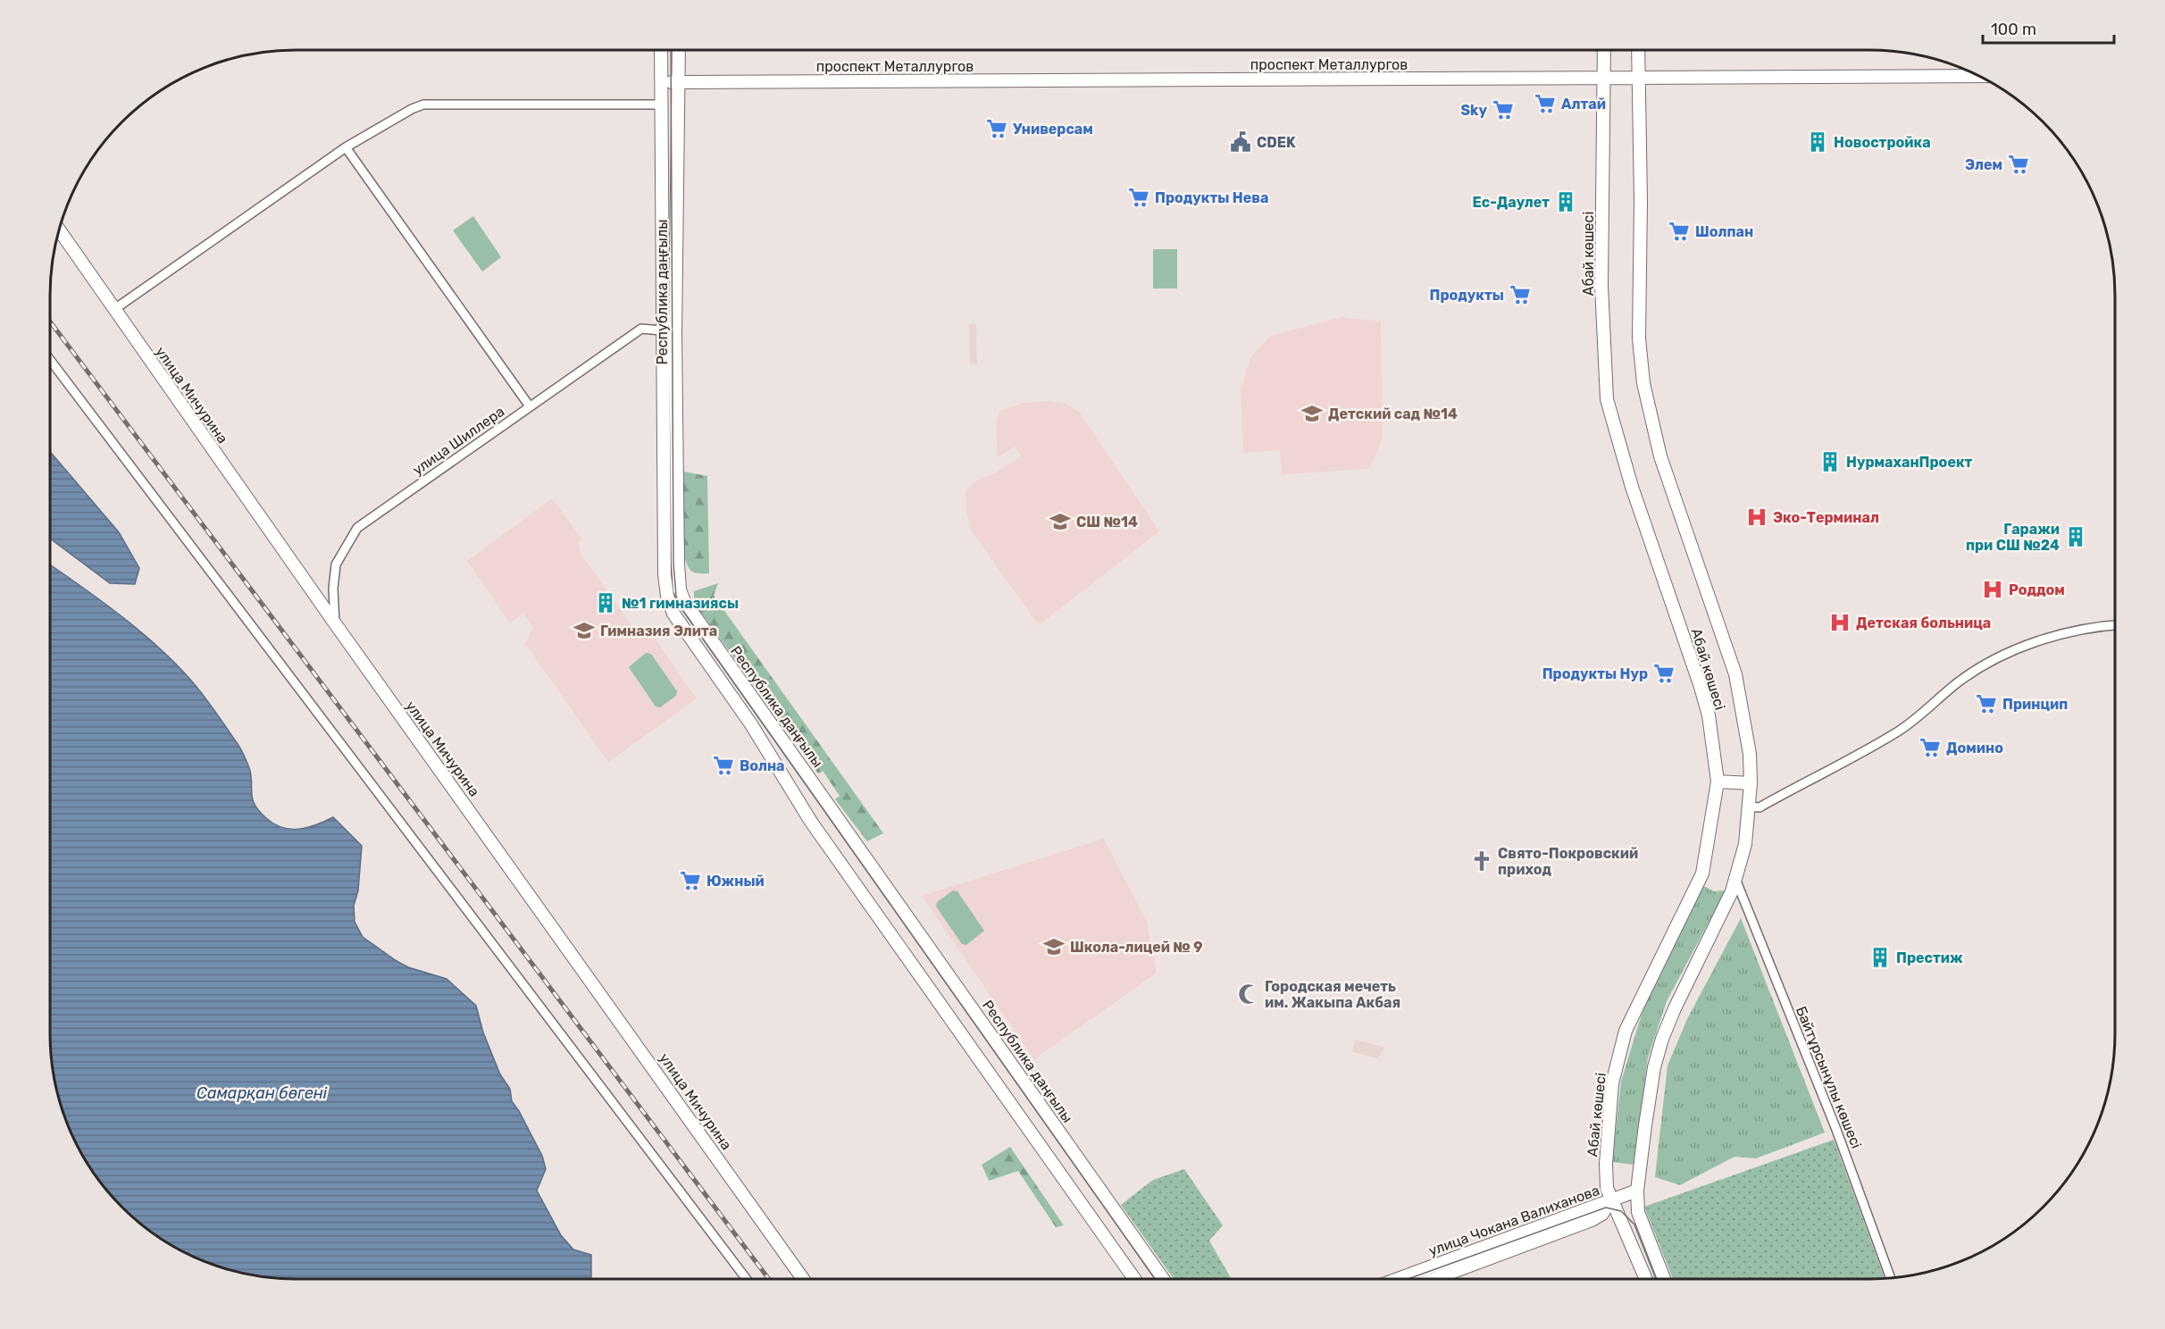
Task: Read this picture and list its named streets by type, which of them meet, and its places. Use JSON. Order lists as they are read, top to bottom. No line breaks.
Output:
{"streets":{"main road":["проспект Металлургов","Абай көшесі","Республика даңғылы","улица Мичурина","улица Чокана Валиханова"],"street":["улица Шиллера","Байтұрсынұлы көшесі"]},"crossings":[["проспект Металлургов","Абай көшесі"],["проспект Металлургов","Республика даңғылы"],["Абай көшесі","Байтұрсынұлы көшесі"],["Абай көшесі","улица Чокана Валиханова"],["Республика даңғылы","улица Шиллера"],["улица Мичурина","улица Шиллера"]],"water":["Самарқан бөгені"],"places":{"supermarket":["Алтай","Sky","Универсам","Элем","Продукты Нева","Шолпан","Продукты","Продукты Нур","Принцип","Домино","Волна","Южный"],"public building":["CDEK"],"building":["Новостройка","Ес-Даулет","НурмаханПроект","Гаражи при СШ №24","№1 гимназиясы","Престиж"],"school or university":["Детский сад №14","СШ №14","Гимназия Элита","Школа-лицей № 9"],"hospital":["Эко-Терминал","Роддом","Детская больница"],"church":["Свято-Покровский приход"],"mosque":["Городская мечеть им. Жакыпа Акбая"]},"scale_bar":"100 m"}
